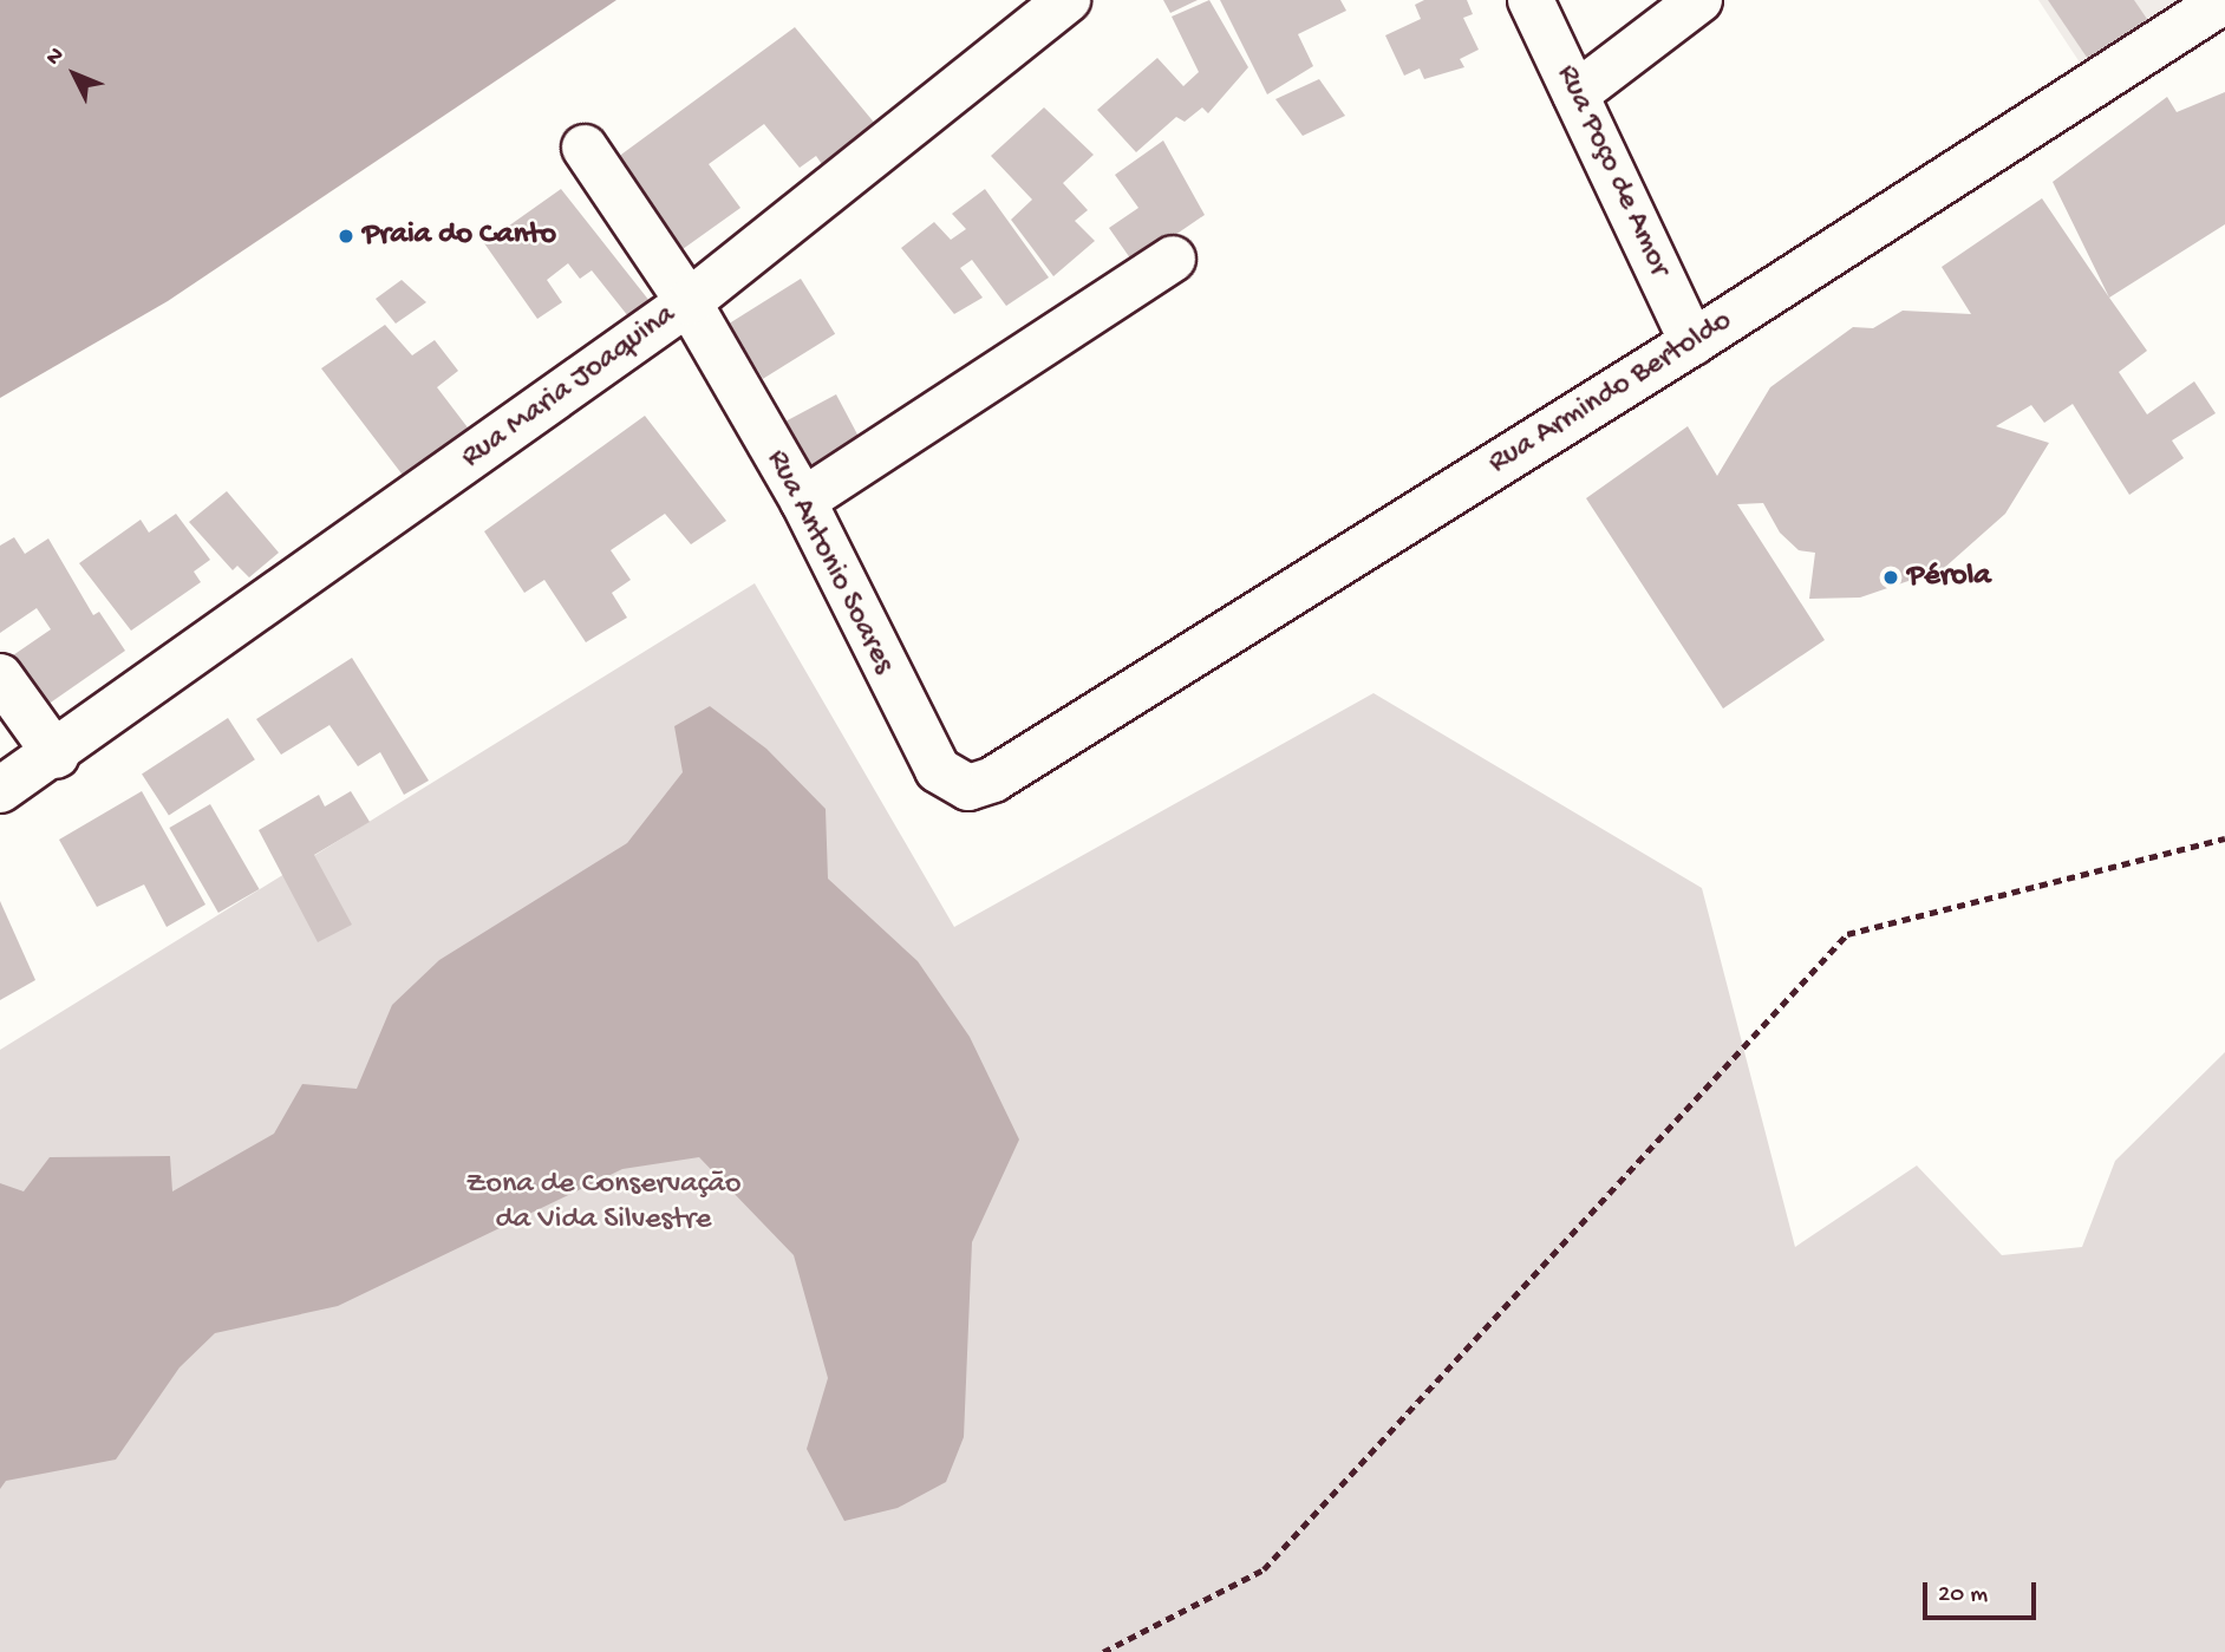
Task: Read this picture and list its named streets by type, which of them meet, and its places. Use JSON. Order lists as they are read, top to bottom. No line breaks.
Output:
{"streets":{"street":["Rua Poço de Amor","Rua Maria Joaquina","Rua Armindo Bertoldo","Rua Antonio Soares"]},"crossings":[["Rua Poço de Amor","Rua Armindo Bertoldo"],["Rua Maria Joaquina","Rua Antonio Soares"],["Rua Armindo Bertoldo","Rua Antonio Soares"]],"parks":["Zona de Conservação da Vida Silvestre"],"places":["Praia do Canto","Pérola"],"scale_bar":"20 m","north":"top left"}
